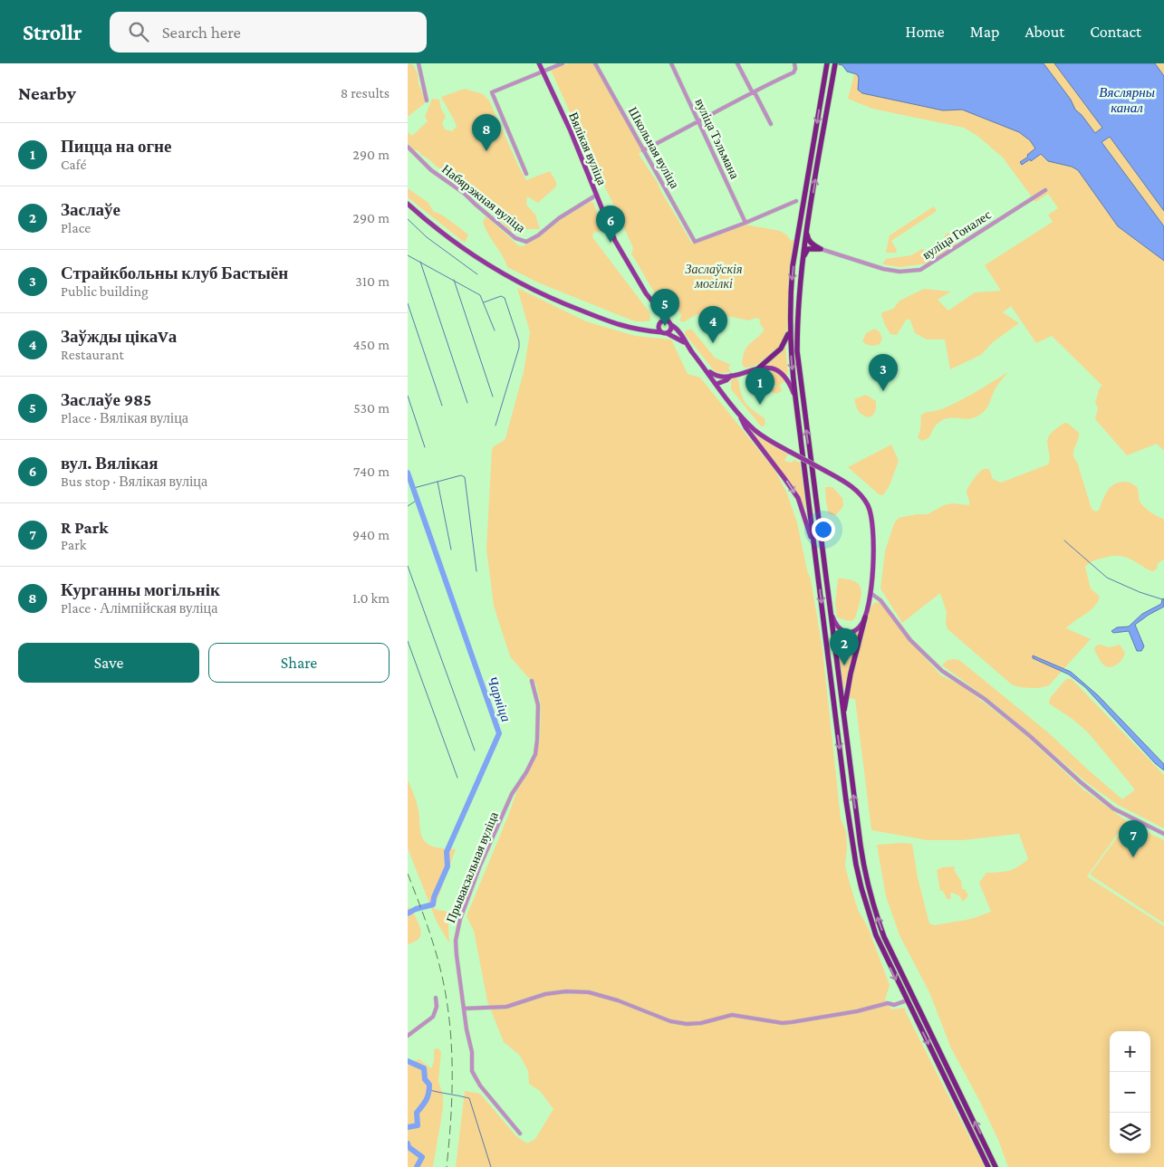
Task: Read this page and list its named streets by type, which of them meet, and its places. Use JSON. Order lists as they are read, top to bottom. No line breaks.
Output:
{"streets":{"main road":["Вялікая вуліца"],"street":["вуліца Тэльмана","Школьная вуліца","Набярэжная вуліца","вуліца Гоналес","Прывакзальная вуліца"]},"crossings":[["вуліца Тэльмана","Школьная вуліца"],["Вялікая вуліца","Набярэжная вуліца"]],"water":["Вяслярны канал","Чарніца"],"parks":["Заслаўскія могілкі"],"page":{"header":"Strollr","search":"Search here","nav":["Home","Map","About","Contact"],"heading":["Nearby","8 results"],"pins":["8","6","5","4","3","1","2","7"],"list":[{"mark":"1","name":"Пицца на огне","note":"Café","value":"290 m"},{"mark":"2","name":"Заслаўе","note":"Place","value":"290 m"},{"mark":"3","name":"Страйкбольны клуб Бастыён","note":"Public building","value":"310 m"},{"mark":"4","name":"Заўжды цікаVа","note":"Restaurant","value":"450 m"},{"mark":"5","name":"Заслаўе 985","note":"Place · Вялікая вуліца","value":"530 m"},{"mark":"6","name":"вул. Вялікая","note":"Bus stop · Вялікая вуліца","value":"740 m"},{"mark":"7","name":"R Park","note":"Park","value":"940 m"},{"mark":"8","name":"Курганны могільнік","note":"Place · Алімпійская вуліца","value":"1.0 km"}],"buttons":["Save","Share"],"map_buttons":["+","−"]}}
